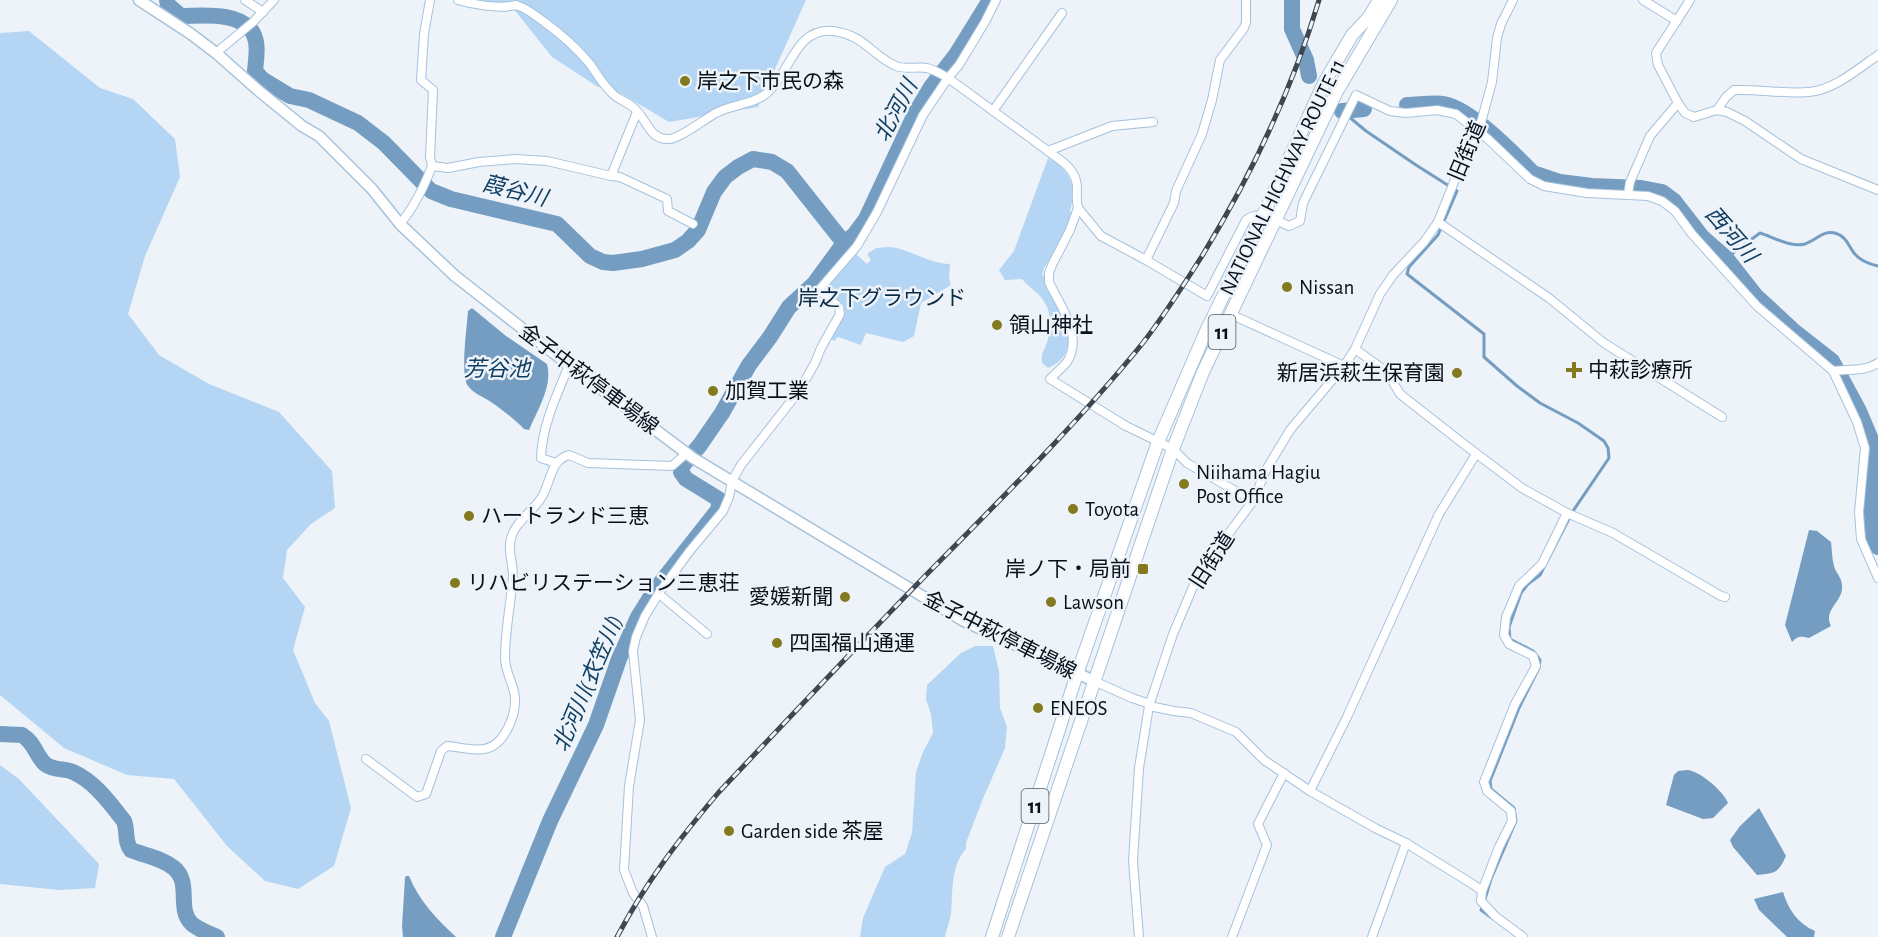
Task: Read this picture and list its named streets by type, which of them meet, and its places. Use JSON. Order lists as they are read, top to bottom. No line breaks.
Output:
{"streets":{"highway":["NATIONAL HIGHWAY ROUTE 11","11"],"main road":["金子中萩停車場線"],"street":["旧街道"]},"crossings":[["NATIONAL HIGHWAY ROUTE 11","金子中萩停車場線"]],"water":["北河川","葭谷川","西河川","芳谷池","北河川(衣笠川)"],"parks":["岸之下グラウンド"],"places":{"other":["岸之下市民の森","Nissan","領山神社","新居浜萩生保育園","加賀工業","Niihama Hagiu Post Office","Toyota","ハートランド三恵","リハビリステーション三恵荘","愛媛新聞","Lawson","四国福山通運","ENEOS","Garden side 茶屋"],"health":["中萩診療所"],"transit":["岸ノ下・局前"]}}
